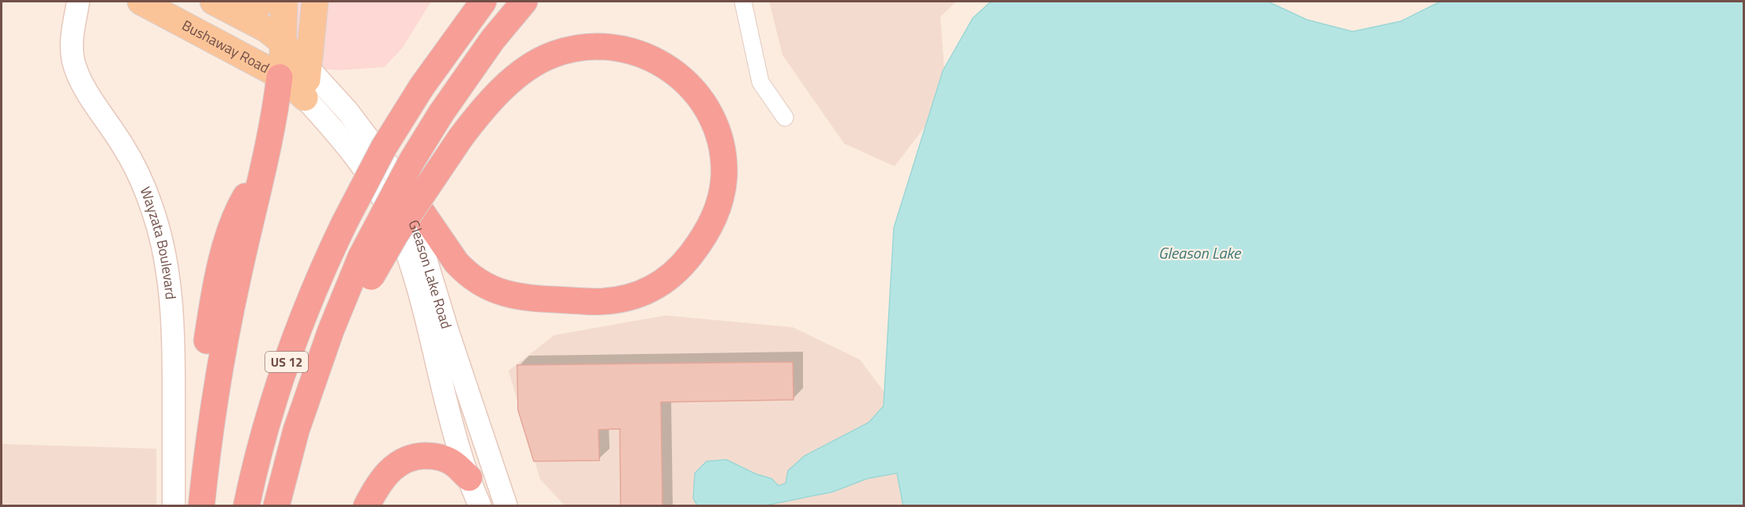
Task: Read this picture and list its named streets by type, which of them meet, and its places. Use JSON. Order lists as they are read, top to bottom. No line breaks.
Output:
{"streets":{"highway":["US 12"],"main road":["Bushaway Road","Wayzata Boulevard","Gleason Lake Road"]},"crossings":[["Bushaway Road","Gleason Lake Road"]],"water":["Gleason Lake"]}
